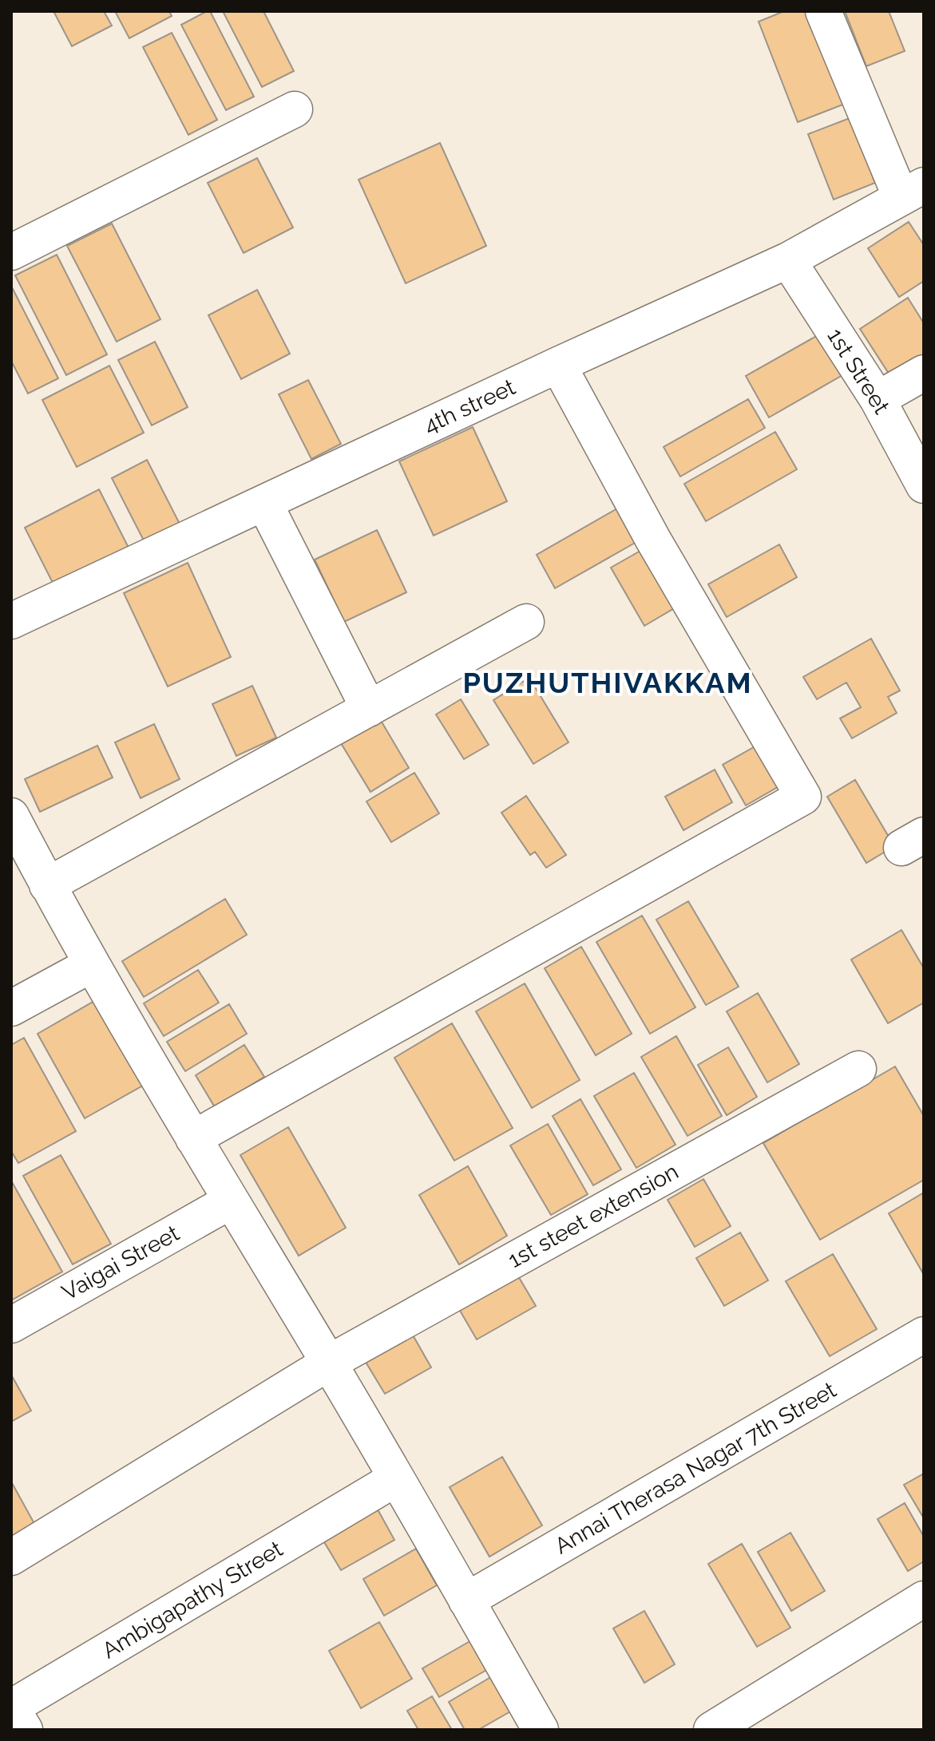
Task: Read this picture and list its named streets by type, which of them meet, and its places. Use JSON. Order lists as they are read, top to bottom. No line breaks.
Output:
{"streets":{"street":["1st Street","4th street","1st steet extension","Vaigai Street","Annai Therasa Nagar 7th Street","Ambigapathy Street"]},"crossings":[["1st Street","4th street"]],"districts":["PUZHUTHIVAKKAM"]}
